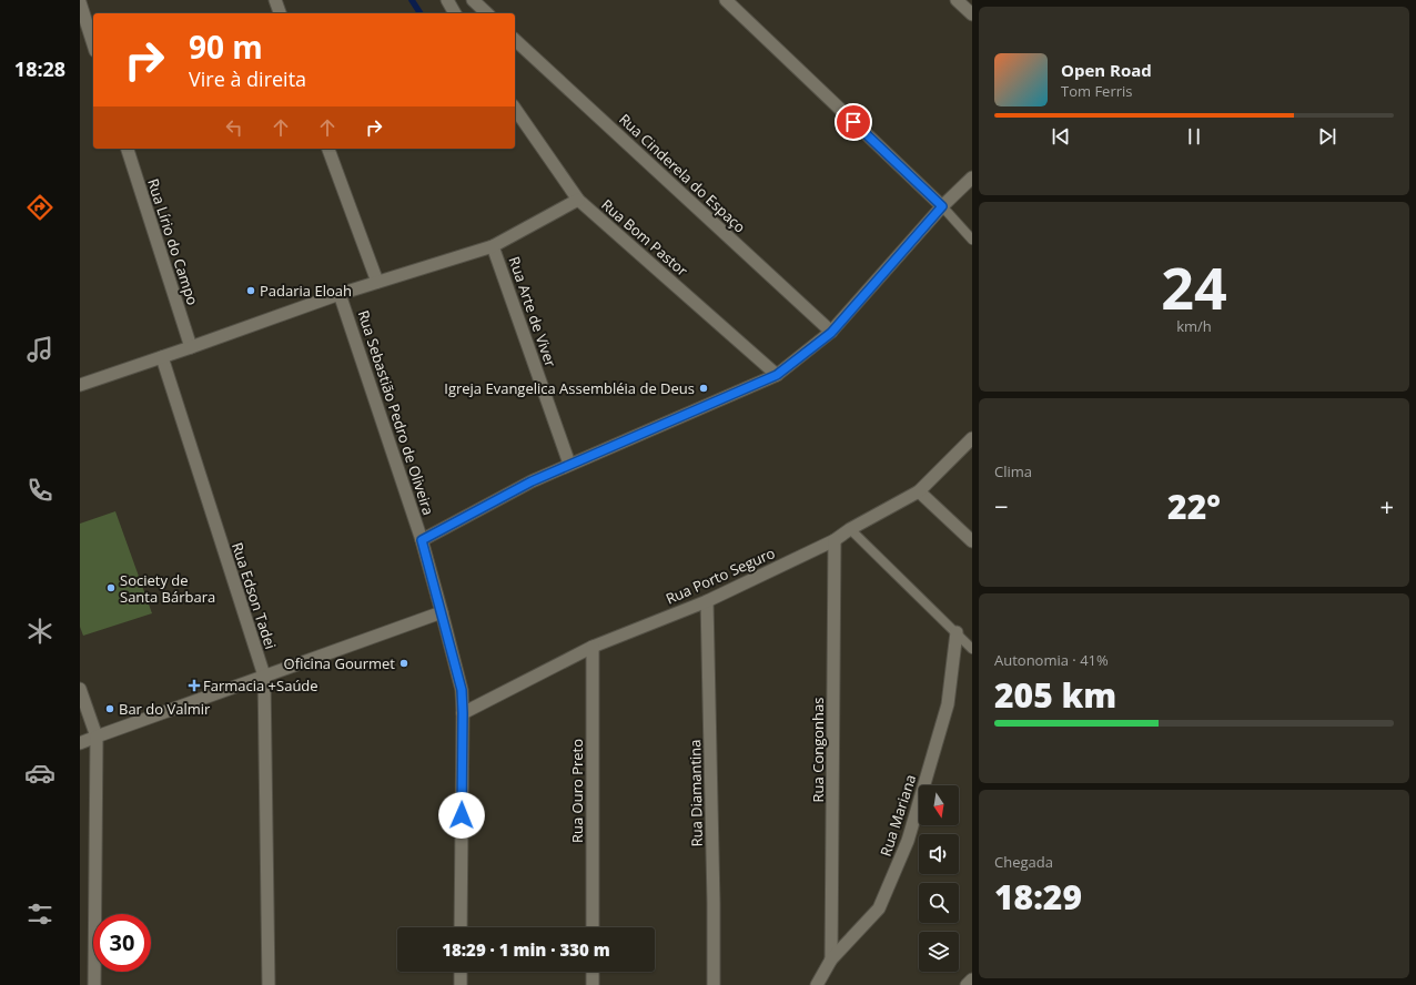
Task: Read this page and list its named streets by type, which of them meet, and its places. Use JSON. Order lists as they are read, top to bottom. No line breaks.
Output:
{"streets":{"street":["Rua Cinderela do Espaço","Rua Bom Pastor","Rua Lírio do Campo","Rua Arte de Viver","Rua Sebastião Pedro de Oliveira","Rua Porto Seguro","Rua Edson Tadei","Rua Congonhas","Rua Ouro Preto","Rua Diamantina","Rua Mariana"]},"crossings":[["Rua Sebastião Pedro de Oliveira","Rua Porto Seguro"],["Rua Porto Seguro","Rua Congonhas"],["Rua Porto Seguro","Rua Ouro Preto"],["Rua Porto Seguro","Rua Diamantina"],["Rua Congonhas","Rua Mariana"]],"places":{"other":["Padaria Eloah","Igreja Evangelica Assembléia de Deus","Society de Santa Bárbara","Oficina Gourmet","Bar do Valmir"],"health":["Farmacia +Saúde"]},"north":"bottom","page":{"tabs":"18:28","turn":["90 m","Vire à direita"],"song":["Open Road","Tom Ferris"],"tile":[["24","km/h"],"Clima",["Autonomia · 41%","205 km"],["Chegada","18:29"]],"heat":["−","22°","+"],"limit":"30","trip":"18:29 · 1 min · 330 m"}}
